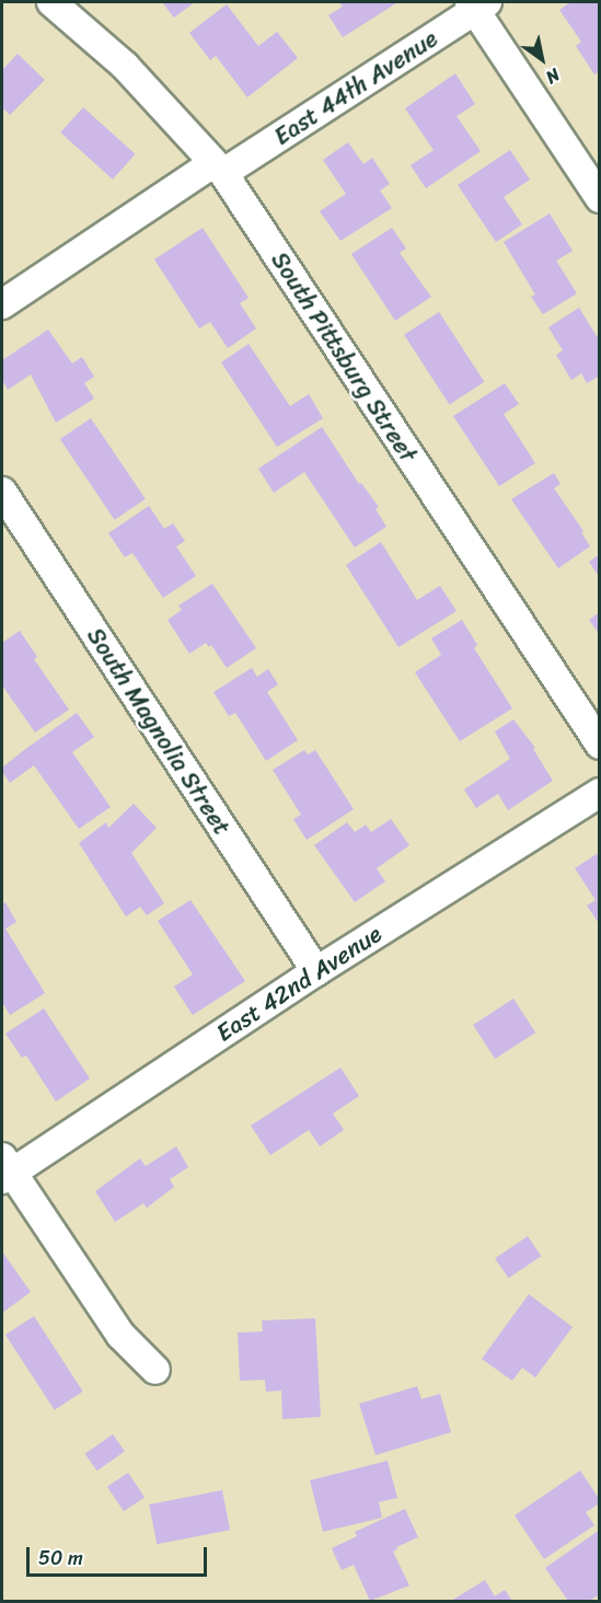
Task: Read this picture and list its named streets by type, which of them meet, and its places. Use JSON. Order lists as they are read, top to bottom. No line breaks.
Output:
{"streets":{"street":["East 44th Avenue","South Pittsburg Street","South Magnolia Street","East 42nd Avenue"]},"crossings":[["East 44th Avenue","South Pittsburg Street"],["South Magnolia Street","East 42nd Avenue"]],"scale_bar":"50 m","north":"bottom right"}
